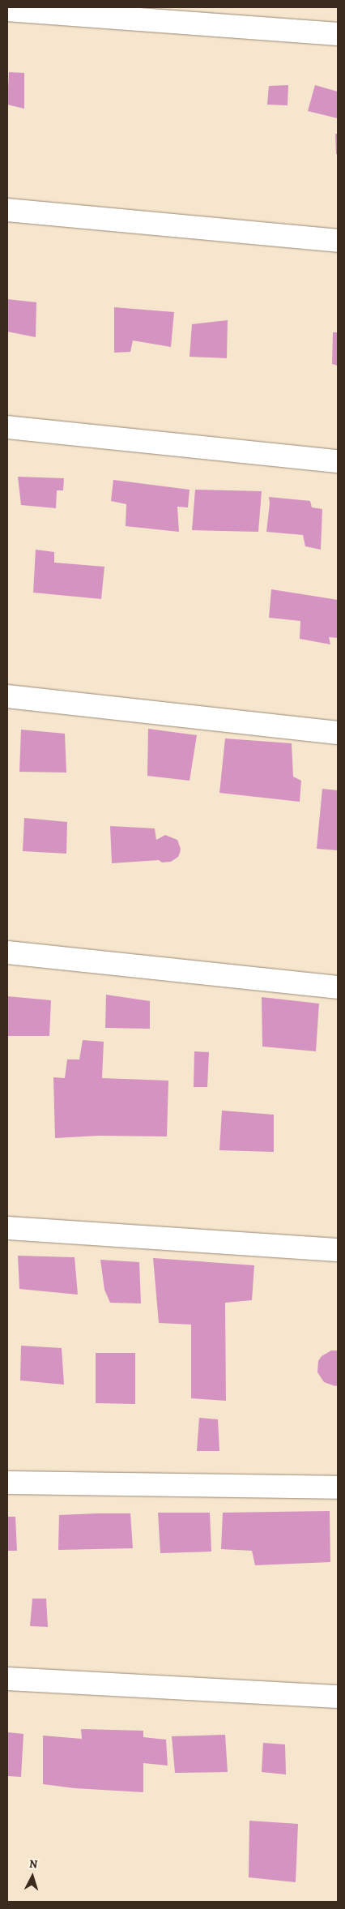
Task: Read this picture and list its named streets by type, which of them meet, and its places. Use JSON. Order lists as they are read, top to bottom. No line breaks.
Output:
{"north":"top"}
